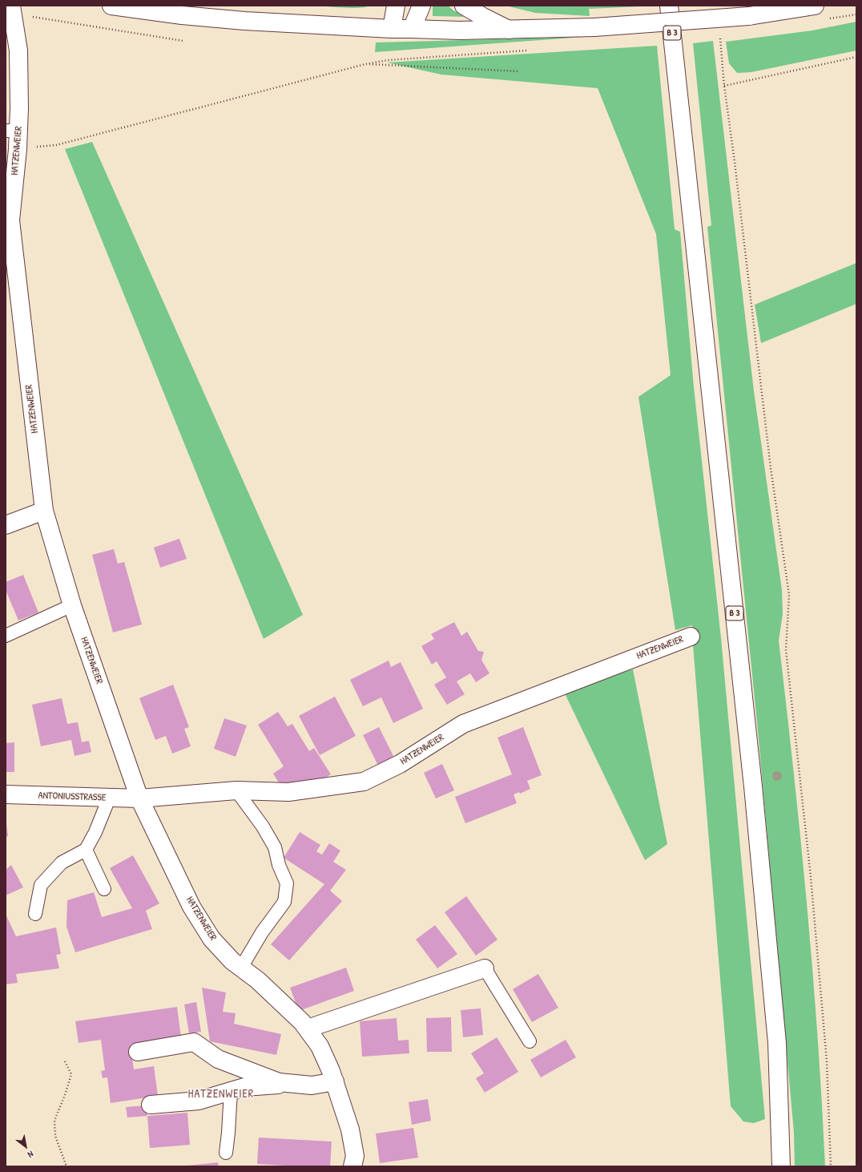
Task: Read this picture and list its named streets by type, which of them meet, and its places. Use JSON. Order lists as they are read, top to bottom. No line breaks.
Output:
{"streets":{"street":["B 3","HATZENWEIER","ANTONIUSSTRASSE"]},"crossings":[["HATZENWEIER","ANTONIUSSTRASSE"]],"districts":["HATZENWEIER"],"north":"bottom right"}
